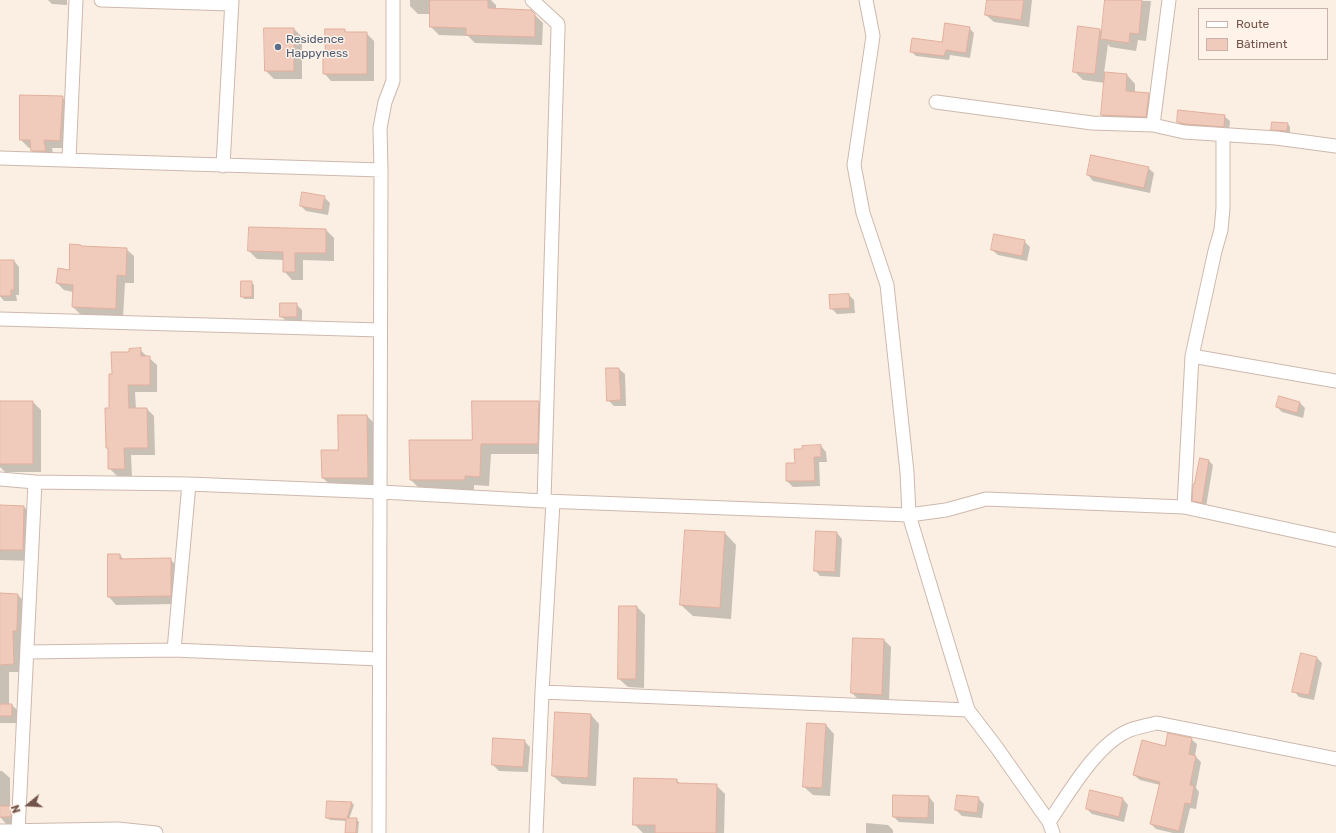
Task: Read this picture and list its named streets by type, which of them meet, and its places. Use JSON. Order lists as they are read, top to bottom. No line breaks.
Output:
{"places":["Residence Happyness"],"legend":["Route","Bâtiment"],"north":"left"}
